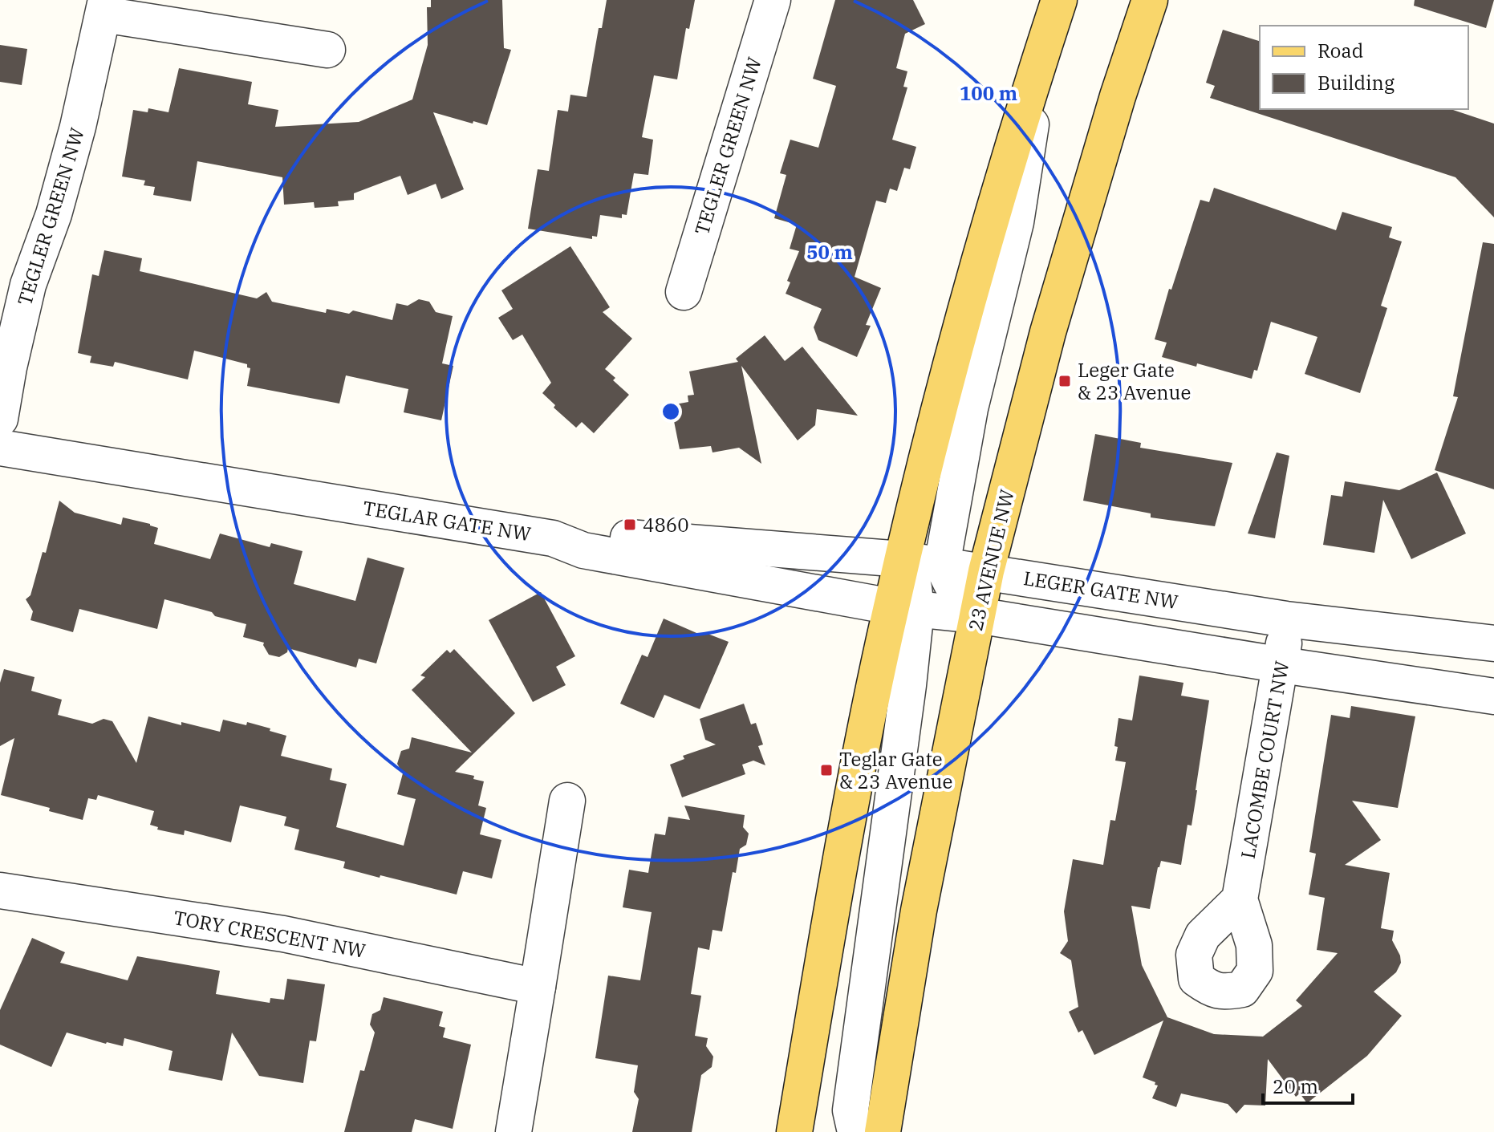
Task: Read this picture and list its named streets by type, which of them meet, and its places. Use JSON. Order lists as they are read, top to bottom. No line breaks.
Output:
{"streets":{"main road":["23 AVENUE NW"],"street":["TEGLER GREEN NW","TEGLAR GATE NW","LEGER GATE NW","LACOMBE COURT NW","TORY CRESCENT NW"]},"crossings":[["TEGLAR GATE NW","LEGER GATE NW"],["23 AVENUE NW","LEGER GATE NW"],["LEGER GATE NW","LACOMBE COURT NW"]],"places":{"transit":["Leger Gate & 23 Avenue","4860","Teglar Gate & 23 Avenue"]},"legend":["Road","Building"],"scale_bar":"20 m","rings":["100 m","50 m"]}
